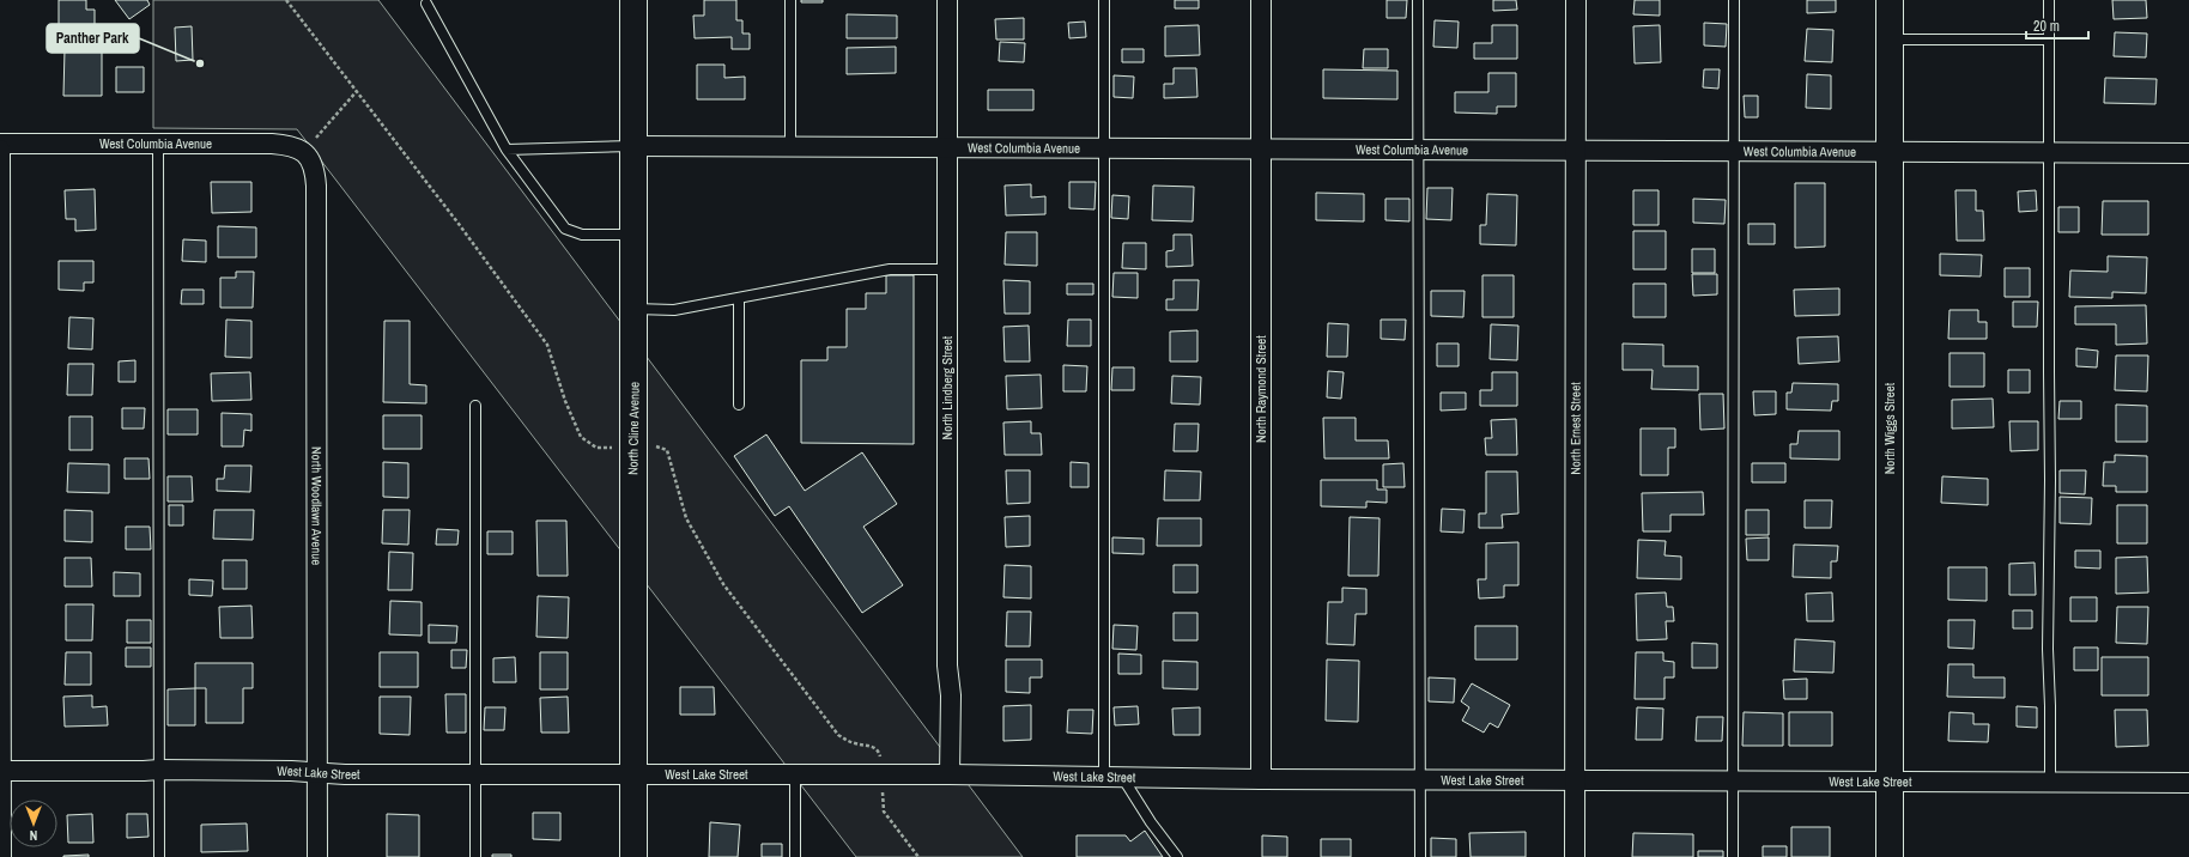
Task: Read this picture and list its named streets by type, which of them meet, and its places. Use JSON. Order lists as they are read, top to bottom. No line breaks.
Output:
{"streets":{"street":["West Columbia Avenue","North Lindberg Street","North Raymond Street","North Cline Avenue","North Ernest Street","North Wiggs Street","North Woodlawn Avenue","West Lake Street"]},"crossings":[["West Columbia Avenue","North Lindberg Street"],["West Columbia Avenue","North Raymond Street"],["West Columbia Avenue","North Cline Avenue"],["West Columbia Avenue","North Ernest Street"],["West Columbia Avenue","North Wiggs Street"],["West Columbia Avenue","North Woodlawn Avenue"],["North Lindberg Street","West Lake Street"],["North Raymond Street","West Lake Street"],["North Cline Avenue","West Lake Street"],["North Ernest Street","West Lake Street"],["North Wiggs Street","West Lake Street"],["North Woodlawn Avenue","West Lake Street"]],"places":["Panther Park"],"scale_bar":"20 m","north":"bottom"}
